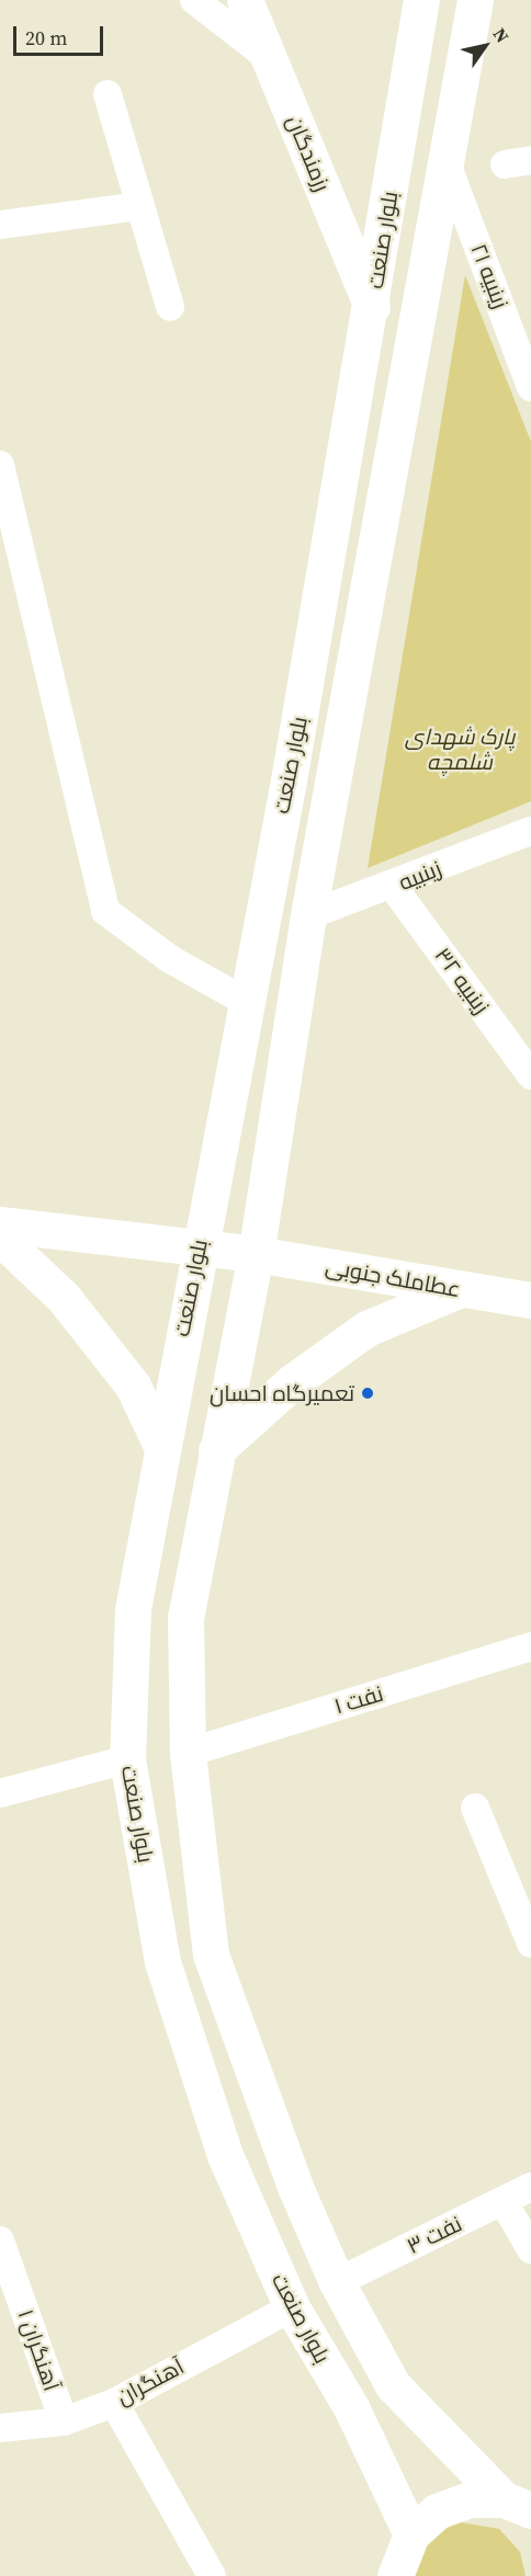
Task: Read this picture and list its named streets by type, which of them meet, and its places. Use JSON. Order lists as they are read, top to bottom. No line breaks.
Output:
{"streets":{"main road":["رزمندگان","بلوار صنعت","عطاملک جنوبی"],"street":["زینبیه ۲۱","زینبیه","زینبیه ۳۲","نفت ۱","نفت ۳","آهنگران ۱","آهنگران"]},"crossings":[["رزمندگان","بلوار صنعت"],["بلوار صنعت","زینبیه ۲۱"],["بلوار صنعت","زینبیه"],["بلوار صنعت","عطاملک جنوبی"],["بلوار صنعت","نفت ۱"],["بلوار صنعت","نفت ۳"],["بلوار صنعت","آهنگران"],["زینبیه","زینبیه ۳۲"],["آهنگران ۱","آهنگران"]],"parks":["پارک شهدای شلمچه"],"places":["تعمیرگاه احسان"],"scale_bar":"20 m","north":"top right"}
